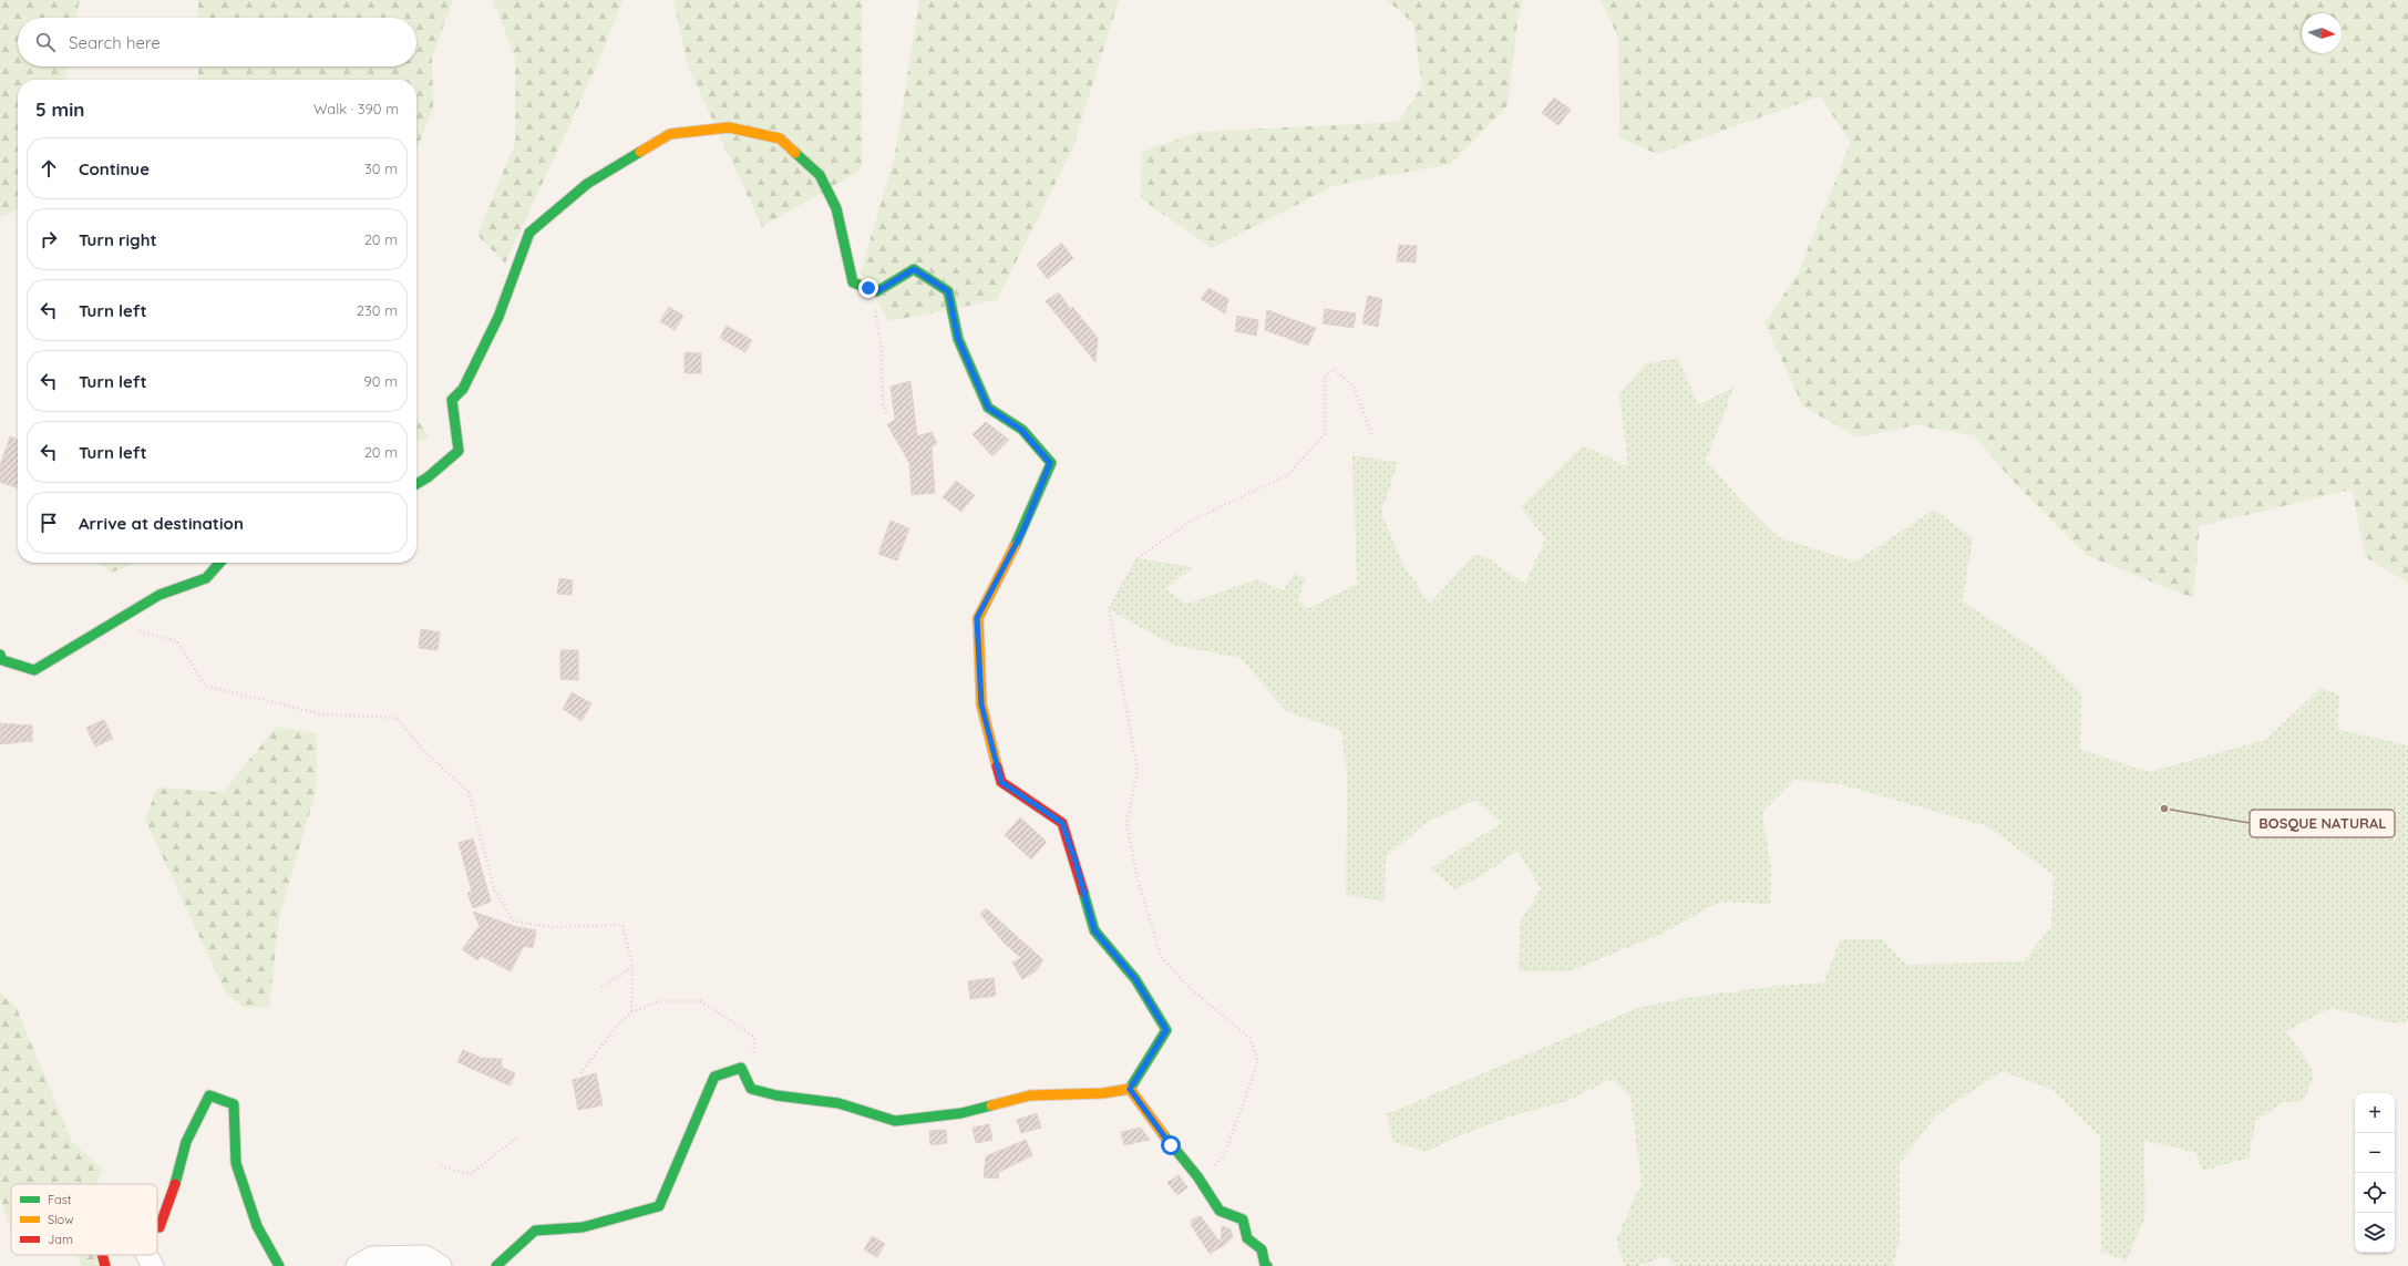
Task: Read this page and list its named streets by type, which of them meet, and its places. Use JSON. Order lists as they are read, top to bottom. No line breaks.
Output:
{"places":["BOSQUE NATURAL"],"legend":["Fast","Slow","Jam"],"north":"right","page":{"search":"Search here","heading":["5 min","Walk · 390 m"],"list":[["Continue","30 m"],["Turn right","20 m"],["Turn left","230 m"],["Turn left","90 m"],["Turn left","20 m"],"Arrive at destination"],"map_buttons":["+","−"]}}
